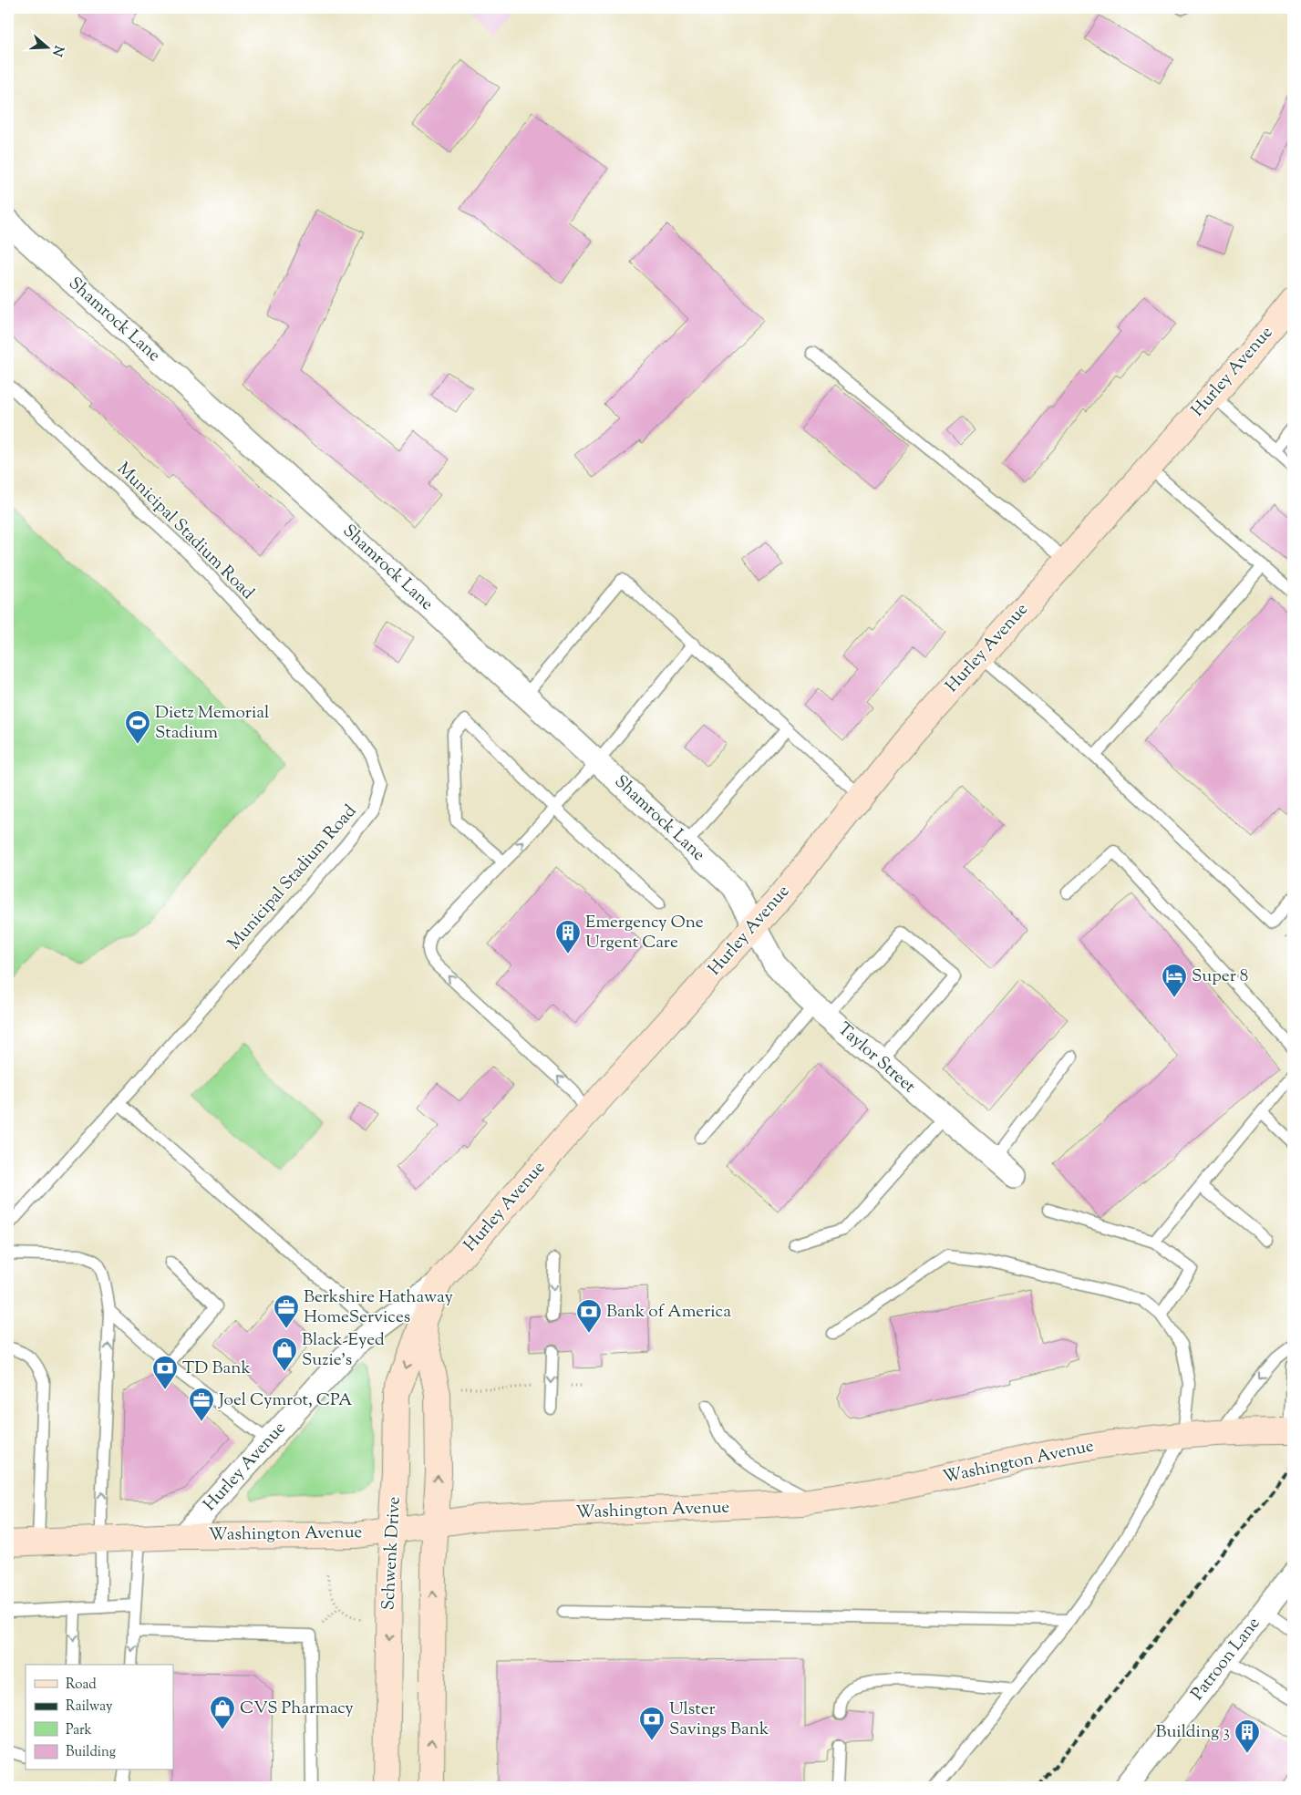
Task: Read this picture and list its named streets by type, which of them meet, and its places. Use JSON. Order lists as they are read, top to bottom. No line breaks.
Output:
{"streets":{"street":["Shamrock Lane","Hurley Avenue","Taylor Street","Washington Avenue","Schwenk Drive","Patroon Lane"],"lane":["Municipal Stadium Road"]},"crossings":[["Shamrock Lane","Hurley Avenue"],["Shamrock Lane","Taylor Street"],["Hurley Avenue","Taylor Street"],["Hurley Avenue","Washington Avenue"],["Hurley Avenue","Schwenk Drive"],["Washington Avenue","Schwenk Drive"]],"places":{"sports":["Dietz Memorial Stadium"],"building":["Emergency One Urgent Care","Building 3"],"hotel":["Super 8"],"office":["Berkshire Hathaway HomeServices","Joel Cymrot, CPA"],"bank":["Bank of America","TD Bank","Ulster Savings Bank"],"shop":["Black-Eyed Suzie's","CVS Pharmacy"]},"legend":["Road","Railway","Park","Building"],"north":"right"}
